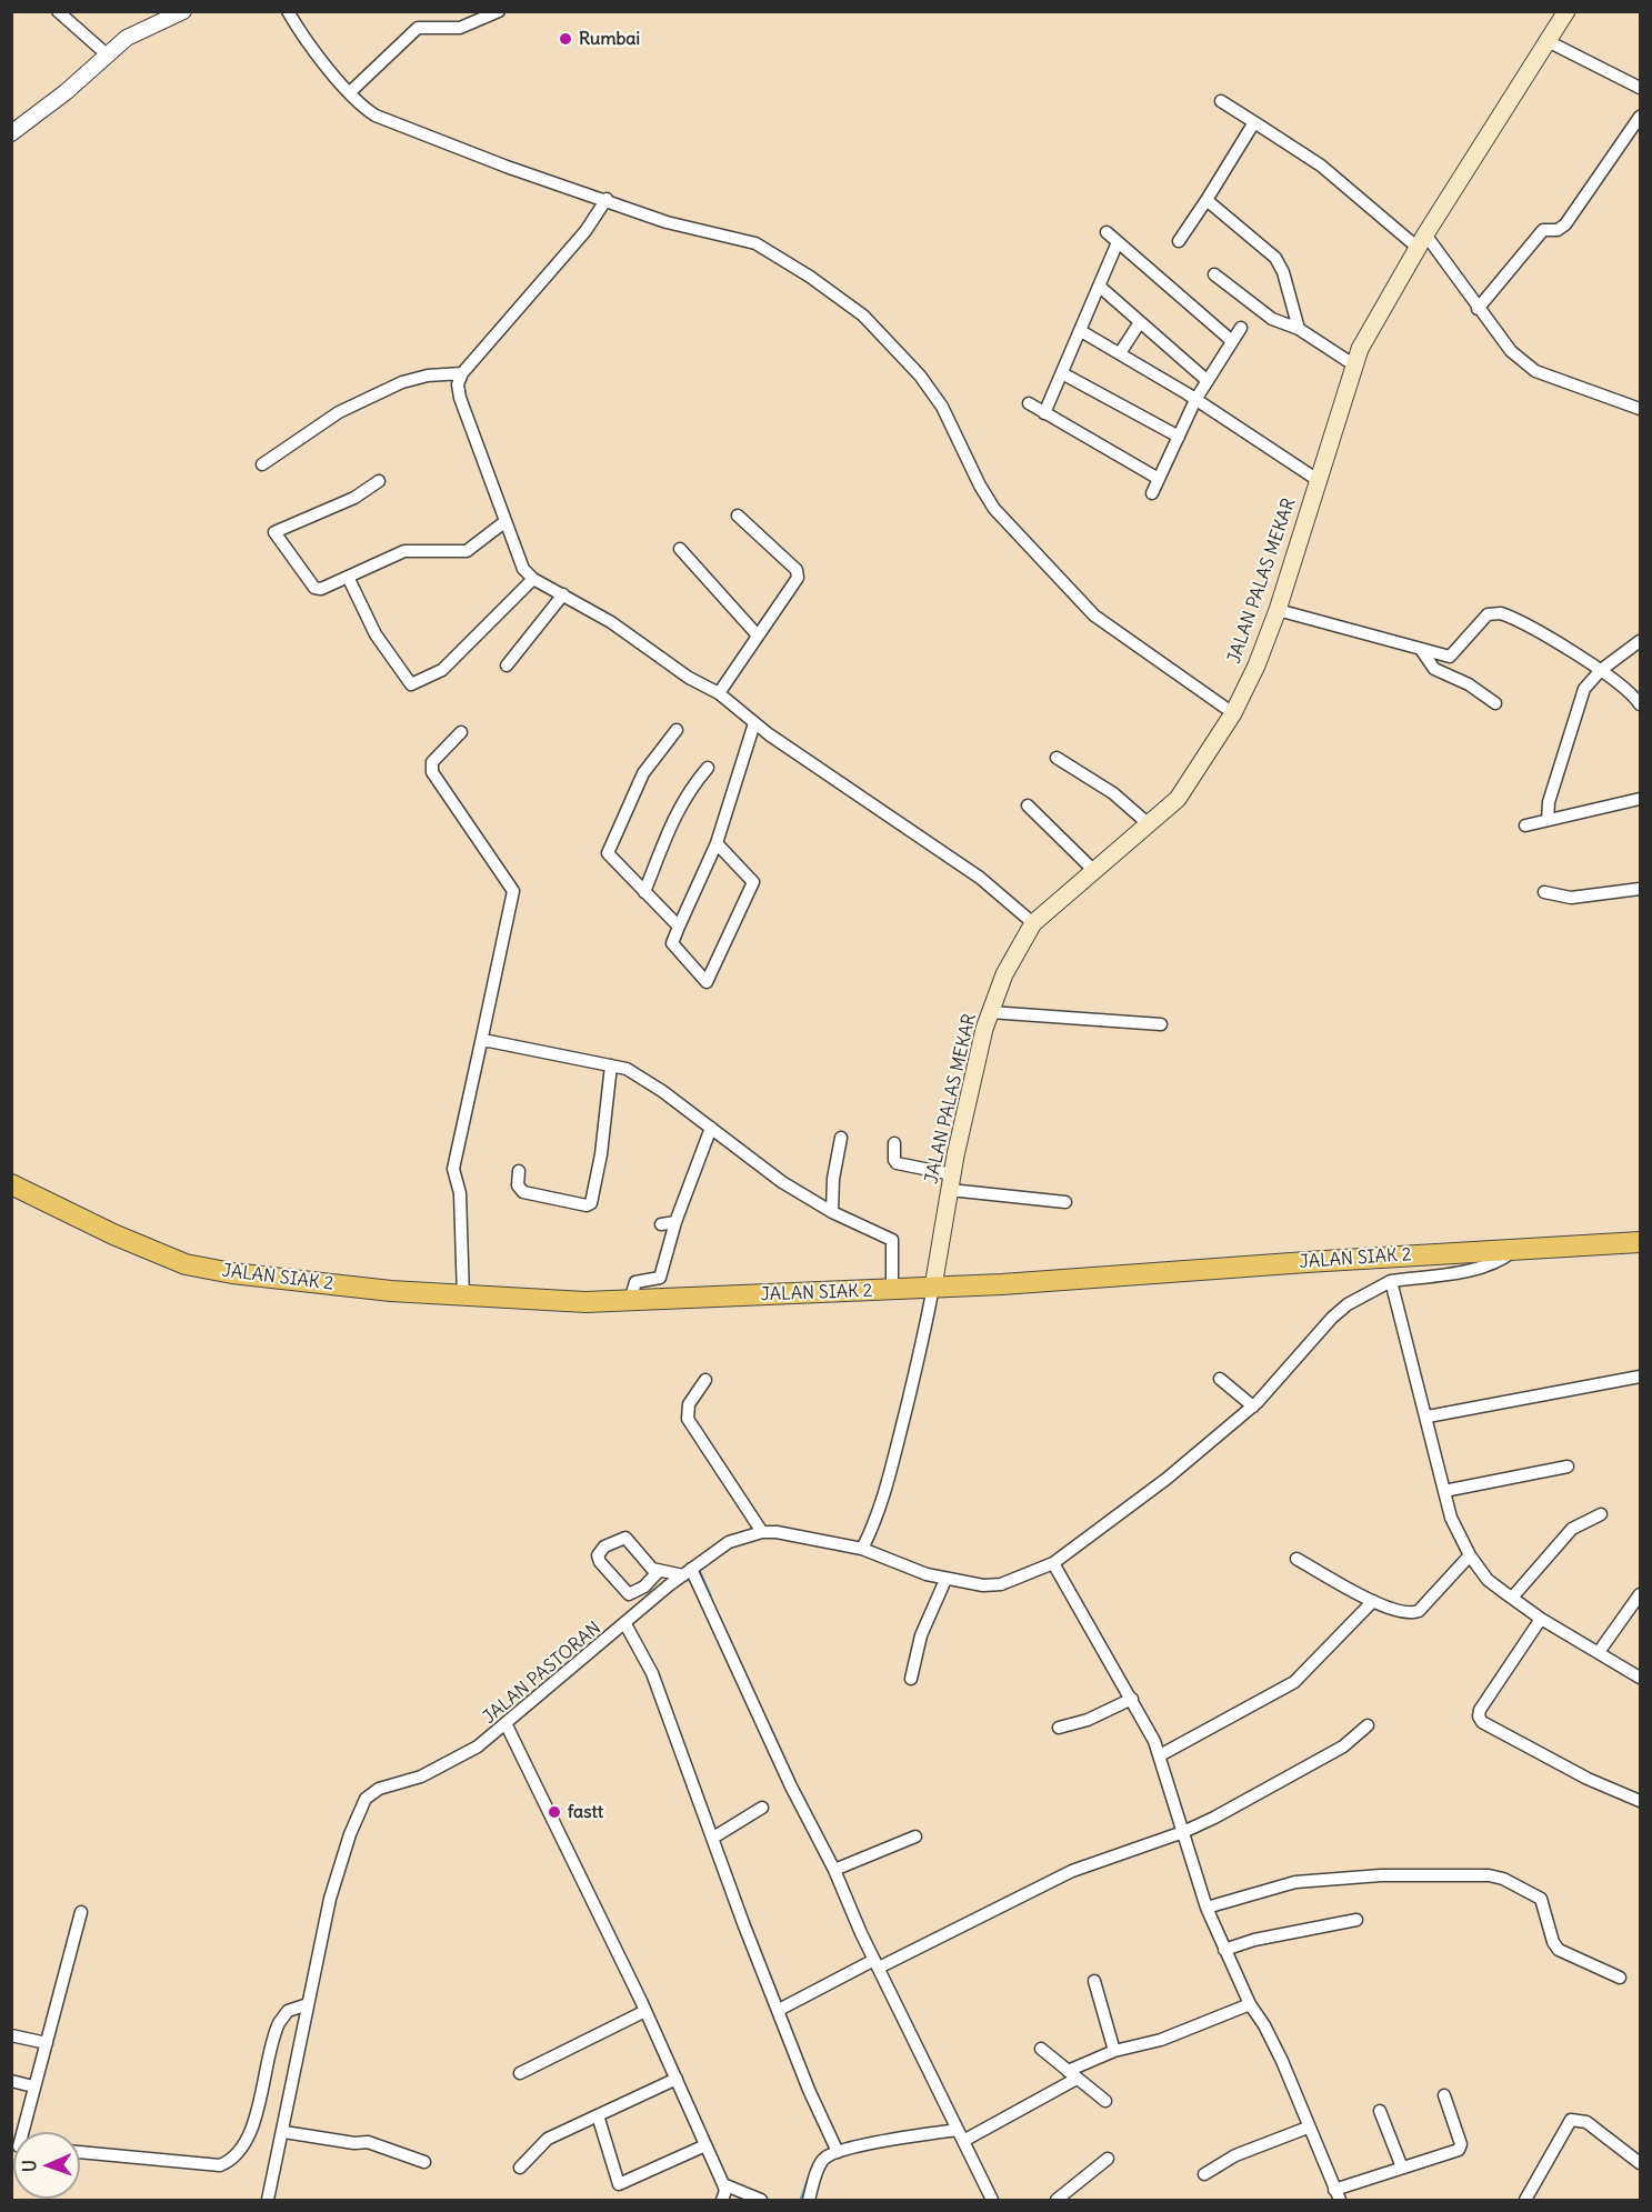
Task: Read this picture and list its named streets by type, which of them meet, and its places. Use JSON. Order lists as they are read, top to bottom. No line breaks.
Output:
{"streets":{"highway":["JALAN SIAK 2"],"main road":["JALAN PALAS MEKAR"],"street":["JALAN PASTORAN"]},"crossings":[["JALAN PALAS MEKAR","JALAN SIAK 2"],["JALAN SIAK 2","JALAN PASTORAN"]],"places":["Rumbai","fastt"],"north":"left"}
